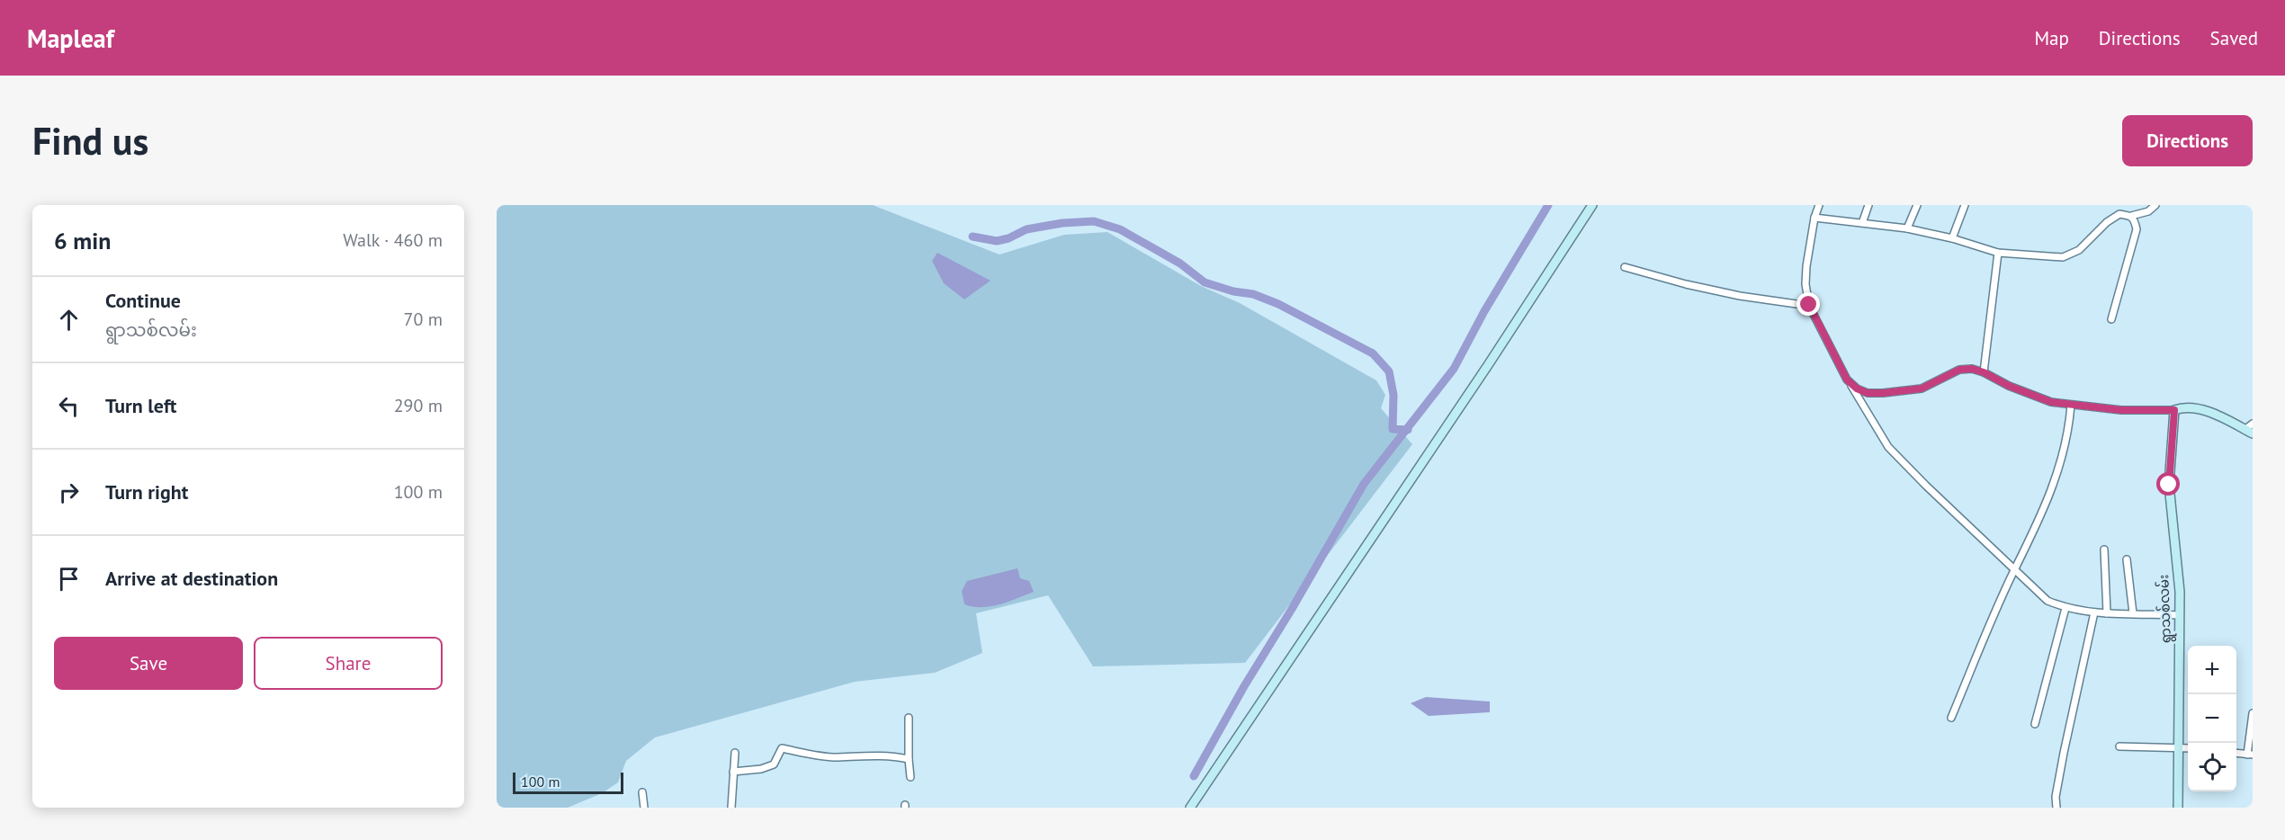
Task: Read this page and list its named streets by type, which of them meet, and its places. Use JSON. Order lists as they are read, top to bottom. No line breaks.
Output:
{"streets":{"main road":["ရွာသစ်လမ်း"]},"scale_bar":"100 m","page":{"header":"Mapleaf","nav":["Map","Directions","Saved"],"buttons":["Directions",["Save","Share"]],"title":"Find us","heading":["6 min","Walk · 460 m"],"list":[["Continue","ရွာသစ်လမ်း","70 m"],["Turn left","290 m"],["Turn right","100 m"],"Arrive at destination"],"map_buttons":["+","−"],"scale":"100 m"}}
